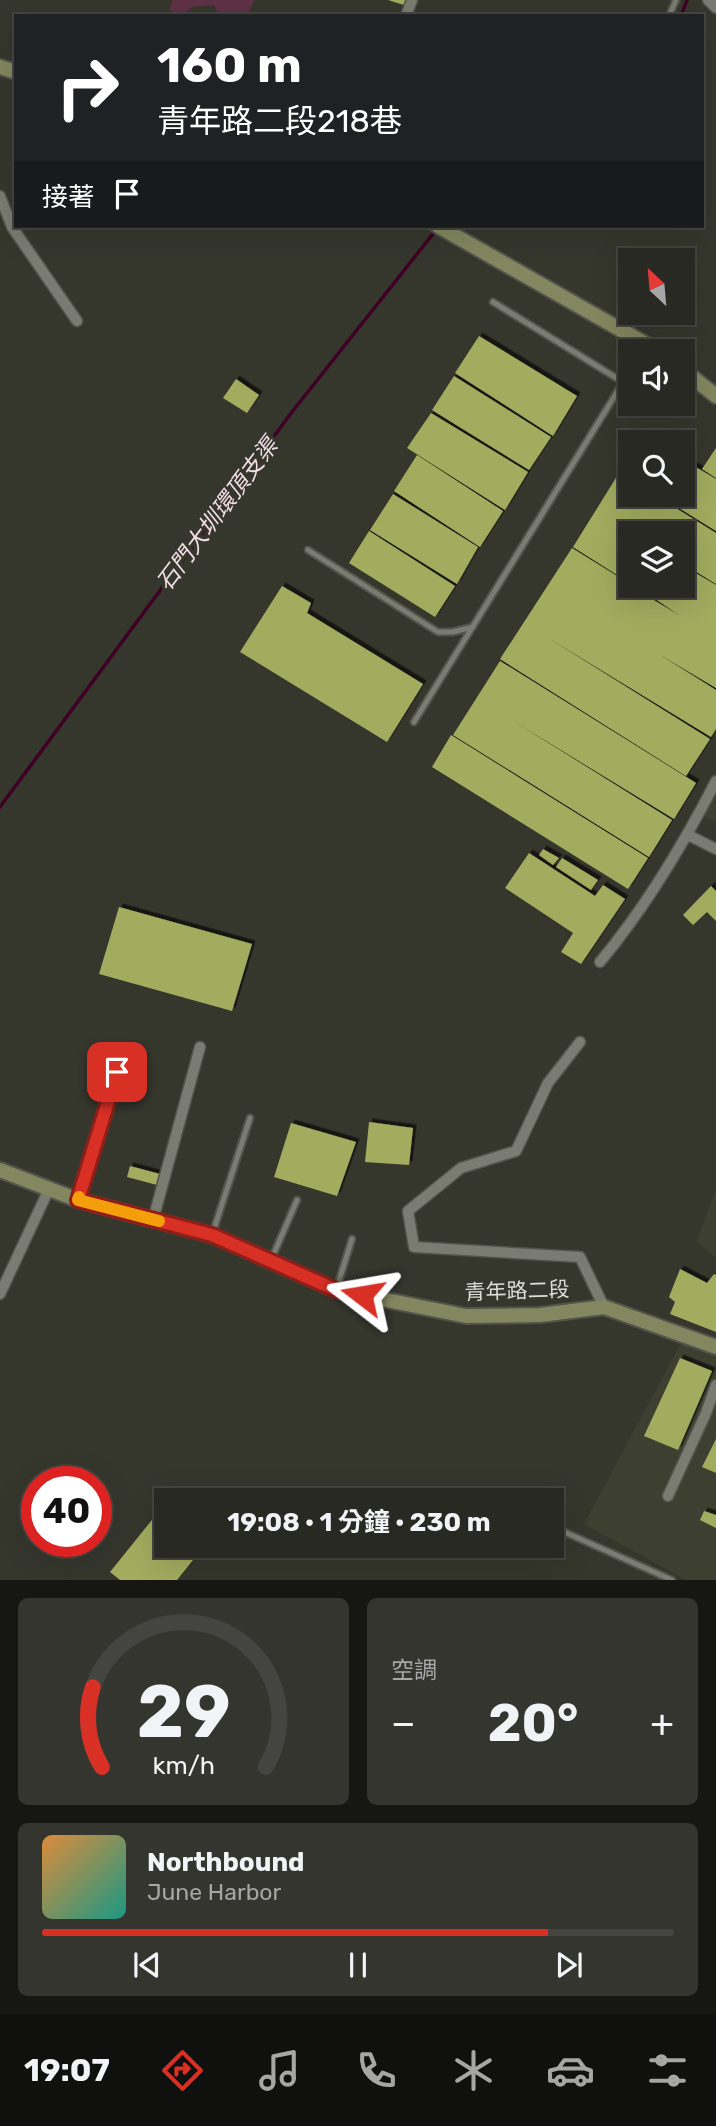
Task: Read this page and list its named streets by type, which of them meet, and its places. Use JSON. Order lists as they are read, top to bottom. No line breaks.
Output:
{"streets":{"street":["青年路二段"]},"water":["石門大圳環頂支渠"],"north":"top left","page":{"turn":["160 m","青年路二段218巷"],"then":"接著","limit":"40","trip":"19:08 · 1 分鐘 · 230 m","tile":"空調","heat":["−","20°","+"],"song":["Northbound","June Harbor"],"tabs":"19:07","gauge":["29","km/h"]}}
